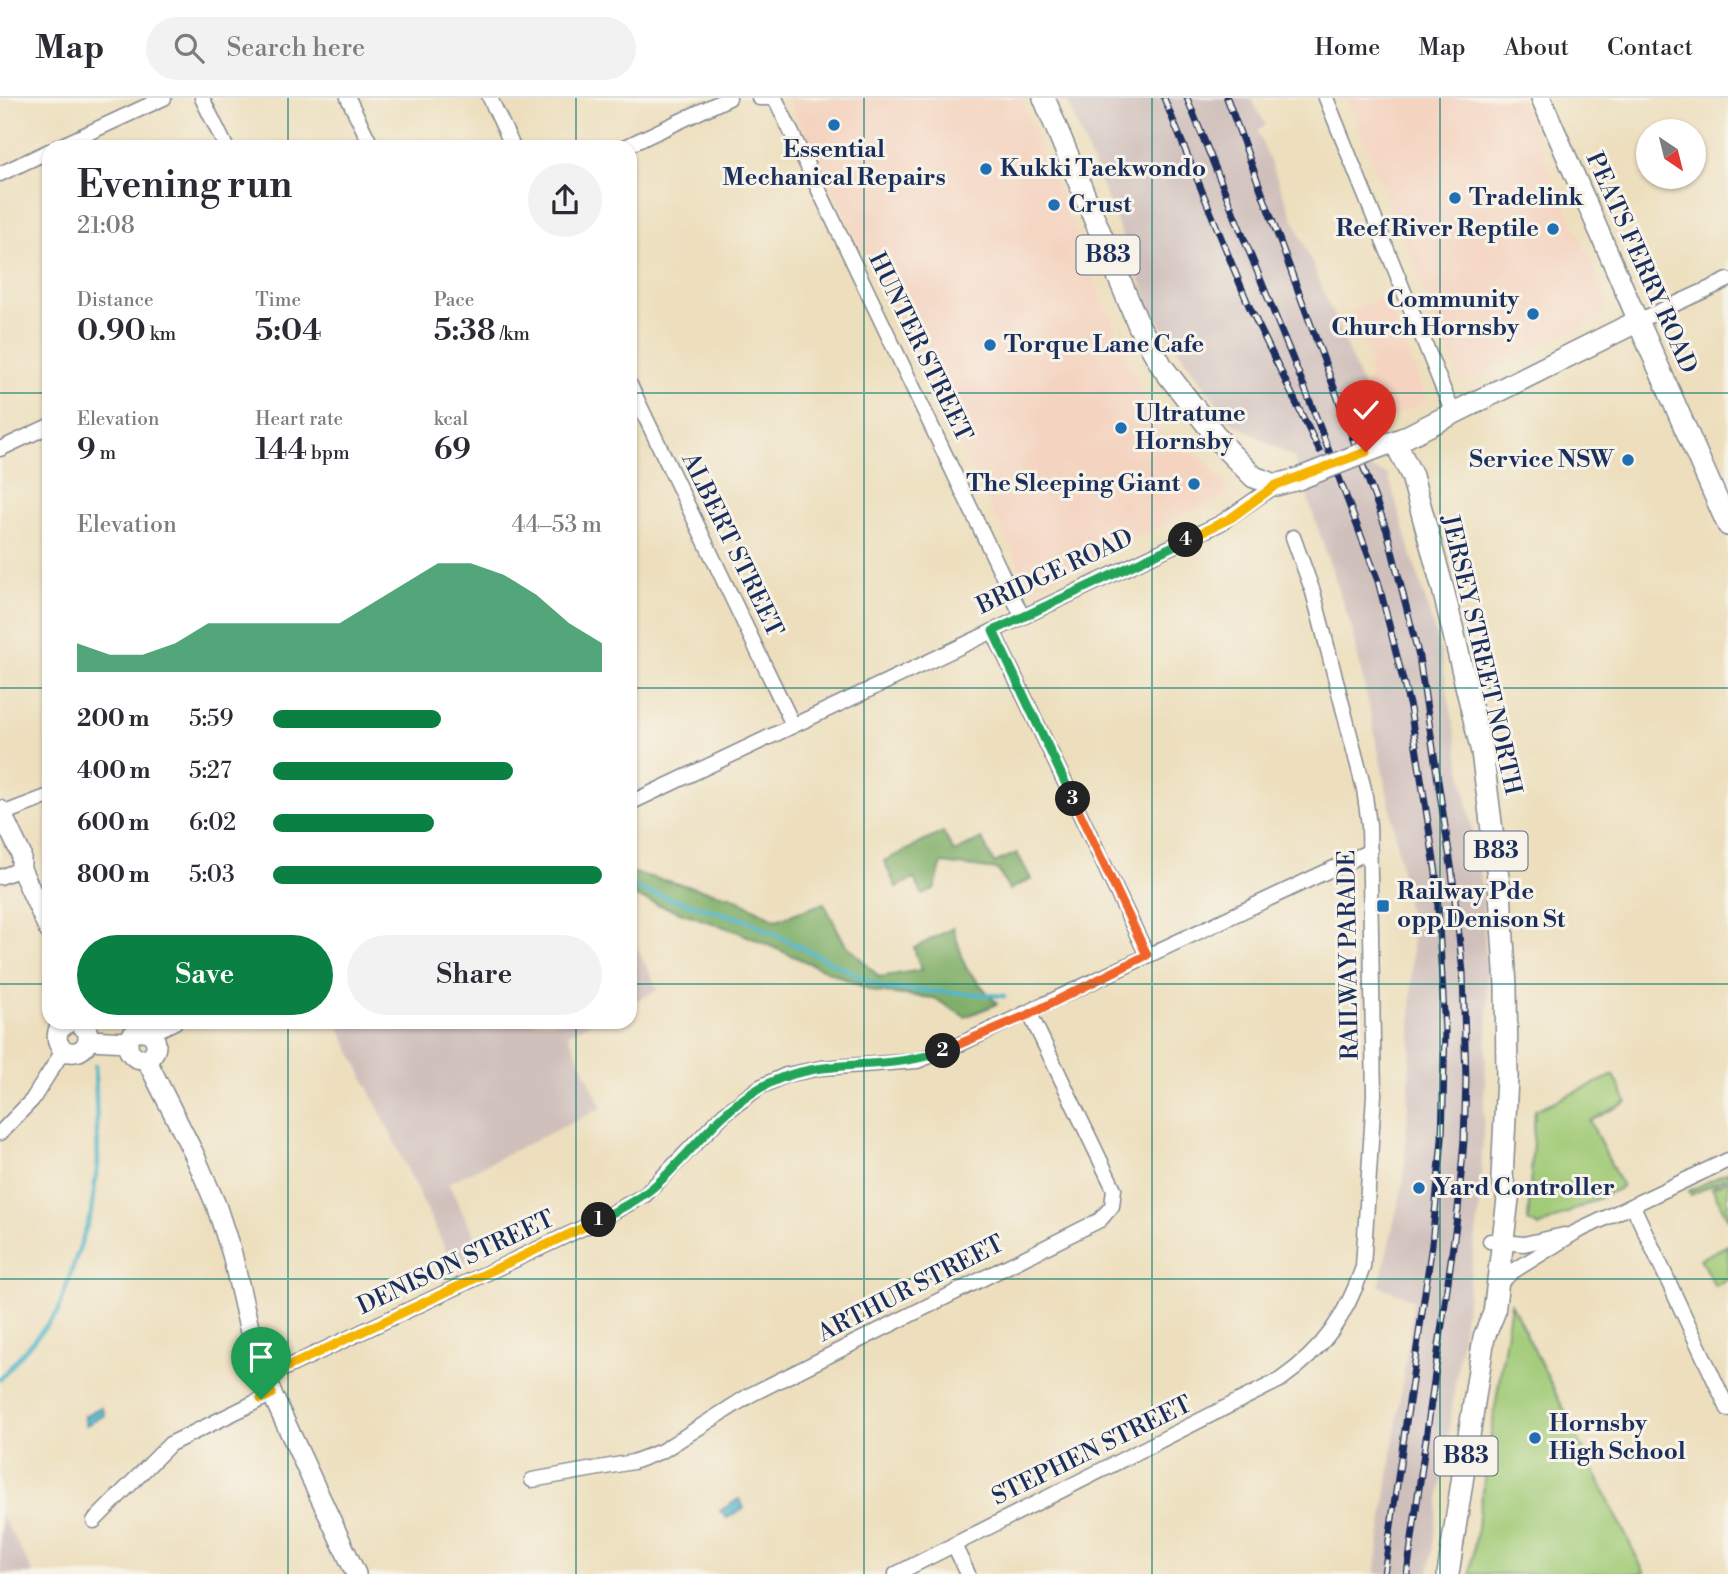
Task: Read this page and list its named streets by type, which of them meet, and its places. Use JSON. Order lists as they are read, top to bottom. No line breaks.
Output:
{"streets":{"main road":["B83","PEATS FERRY ROAD","BRIDGE ROAD","JERSEY STREET NORTH"],"street":["HUNTER STREET","ALBERT STREET","RAILWAY PARADE","DENISON STREET","ARTHUR STREET","STEPHEN STREET"]},"crossings":[["B83","BRIDGE ROAD"],["PEATS FERRY ROAD","BRIDGE ROAD"],["HUNTER STREET","BRIDGE ROAD"],["ALBERT STREET","BRIDGE ROAD"],["BRIDGE ROAD","JERSEY STREET NORTH"],["RAILWAY PARADE","DENISON STREET"],["RAILWAY PARADE","STEPHEN STREET"],["DENISON STREET","ARTHUR STREET"]],"places":{"other":["Essential Mechanical Repairs","Kukki Taekwondo","Tradelink","Crust","Reef River Reptile","Community Church Hornsby","Torque Lane Cafe","Ultratune Hornsby","Service NSW","The Sleeping Giant","Yard Controller","Hornsby High School"],"transit":["Railway Pde opp Denison St"]},"north":"bottom right","page":{"header":"Map","search":"Search here","nav":["Home","Map","About","Contact"],"heading":["Evening run","21:08"],"stats":[["Distance","0.90 km"],["Time","5:04"],["Pace","5:38 /km"],["Elevation","9 m"],["Heart rate","144 bpm"],["kcal","69"]],"chart":["Elevation","44–53 m"],"pins":["4","3","2","1"],"list":[{"name":"200 m","note":"5:59"},{"name":"400 m","note":"5:27"},{"name":"600 m","note":"6:02"},{"name":"800 m","note":"5:03"}],"buttons":["Save","Share"]}}
